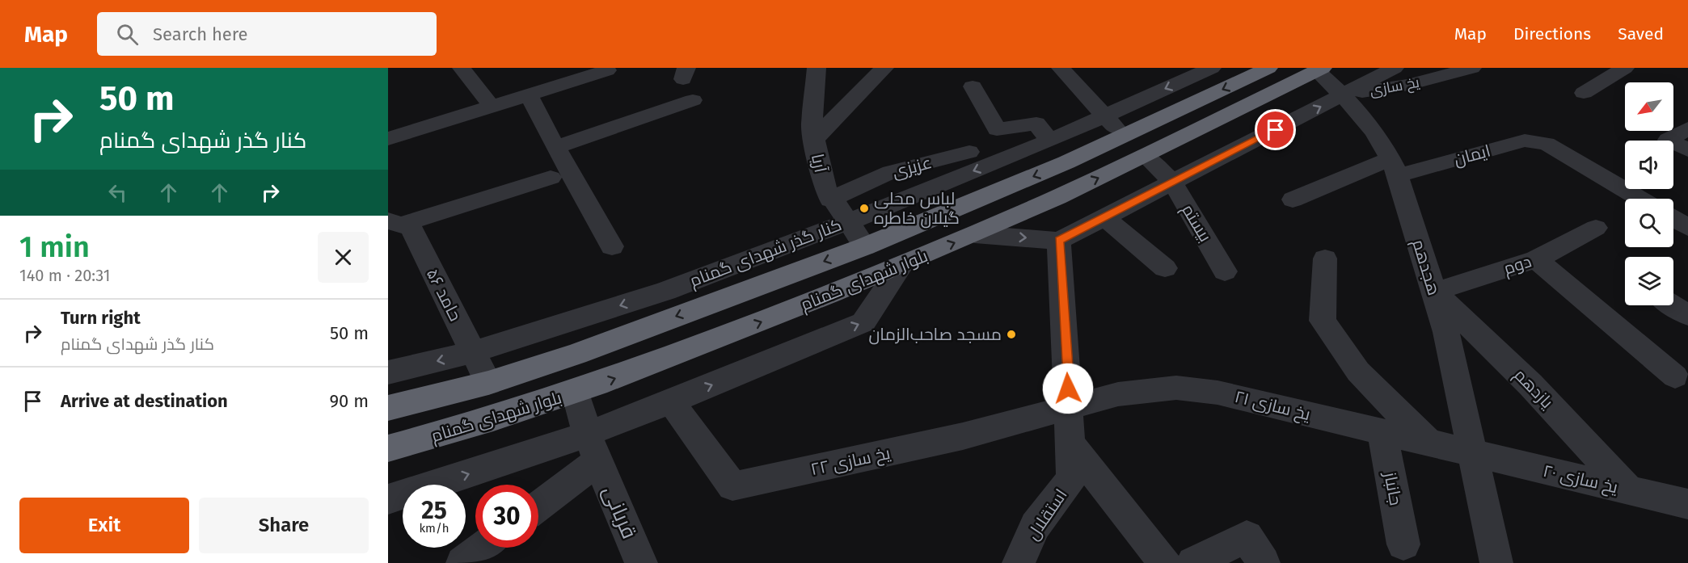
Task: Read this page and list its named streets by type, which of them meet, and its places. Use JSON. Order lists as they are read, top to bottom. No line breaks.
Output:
{"streets":{"highway":["بلوار شهدای گمنام"],"street":["یخ سازی","ایمان","آریا","عزیزی","بیستم","کنار گذر شهدای گمنام","دوم","هجدهم","حامد ۵۶","یازدهم","یخ سازی ۲۱","یخ سازی ۲۲","یخ سازی ۲۰","جانباز","قربانی","استقلال"]},"crossings":[["یخ سازی","هجدهم"],["ایمان","هجدهم"],["آریا","عزیزی"],["آریا","کنار گذر شهدای گمنام"],["آریا","بلوار شهدای گمنام"],["بیستم","بلوار شهدای گمنام"],["کنار گذر شهدای گمنام","حامد ۵۶"],["دوم","هجدهم"],["دوم","یازدهم"],["هجدهم","بلوار شهدای گمنام"],["هجدهم","یازدهم"],["هجدهم","یخ سازی ۲۱"],["هجدهم","یخ سازی ۲۰"],["بلوار شهدای گمنام","حامد ۵۶"],["بلوار شهدای گمنام","قربانی"],["یازدهم","یخ سازی ۲۰"],["یخ سازی ۲۱","یخ سازی ۲۲"],["یخ سازی ۲۱","یخ سازی ۲۰"],["یخ سازی ۲۱","جانباز"],["یخ سازی ۲۱","استقلال"],["یخ سازی ۲۲","استقلال"]],"places":["لباس محلی گیلان خاطره","مسجد صاحب‌الزمان"],"north":"bottom left","page":{"header":"Map","search":"Search here","nav":["Map","Directions","Saved"],"turn":["50 m","کنار گذر شهدای گمنام"],"heading":["1 min","140 m · 20:31"],"list":[{"name":"Turn right","note":"کنار گذر شهدای گمنام","value":"50 m"},{"name":"Arrive at destination","value":"90 m"}],"speed":"25 km/h","limit":"30","buttons":["Exit","Share"]}}
